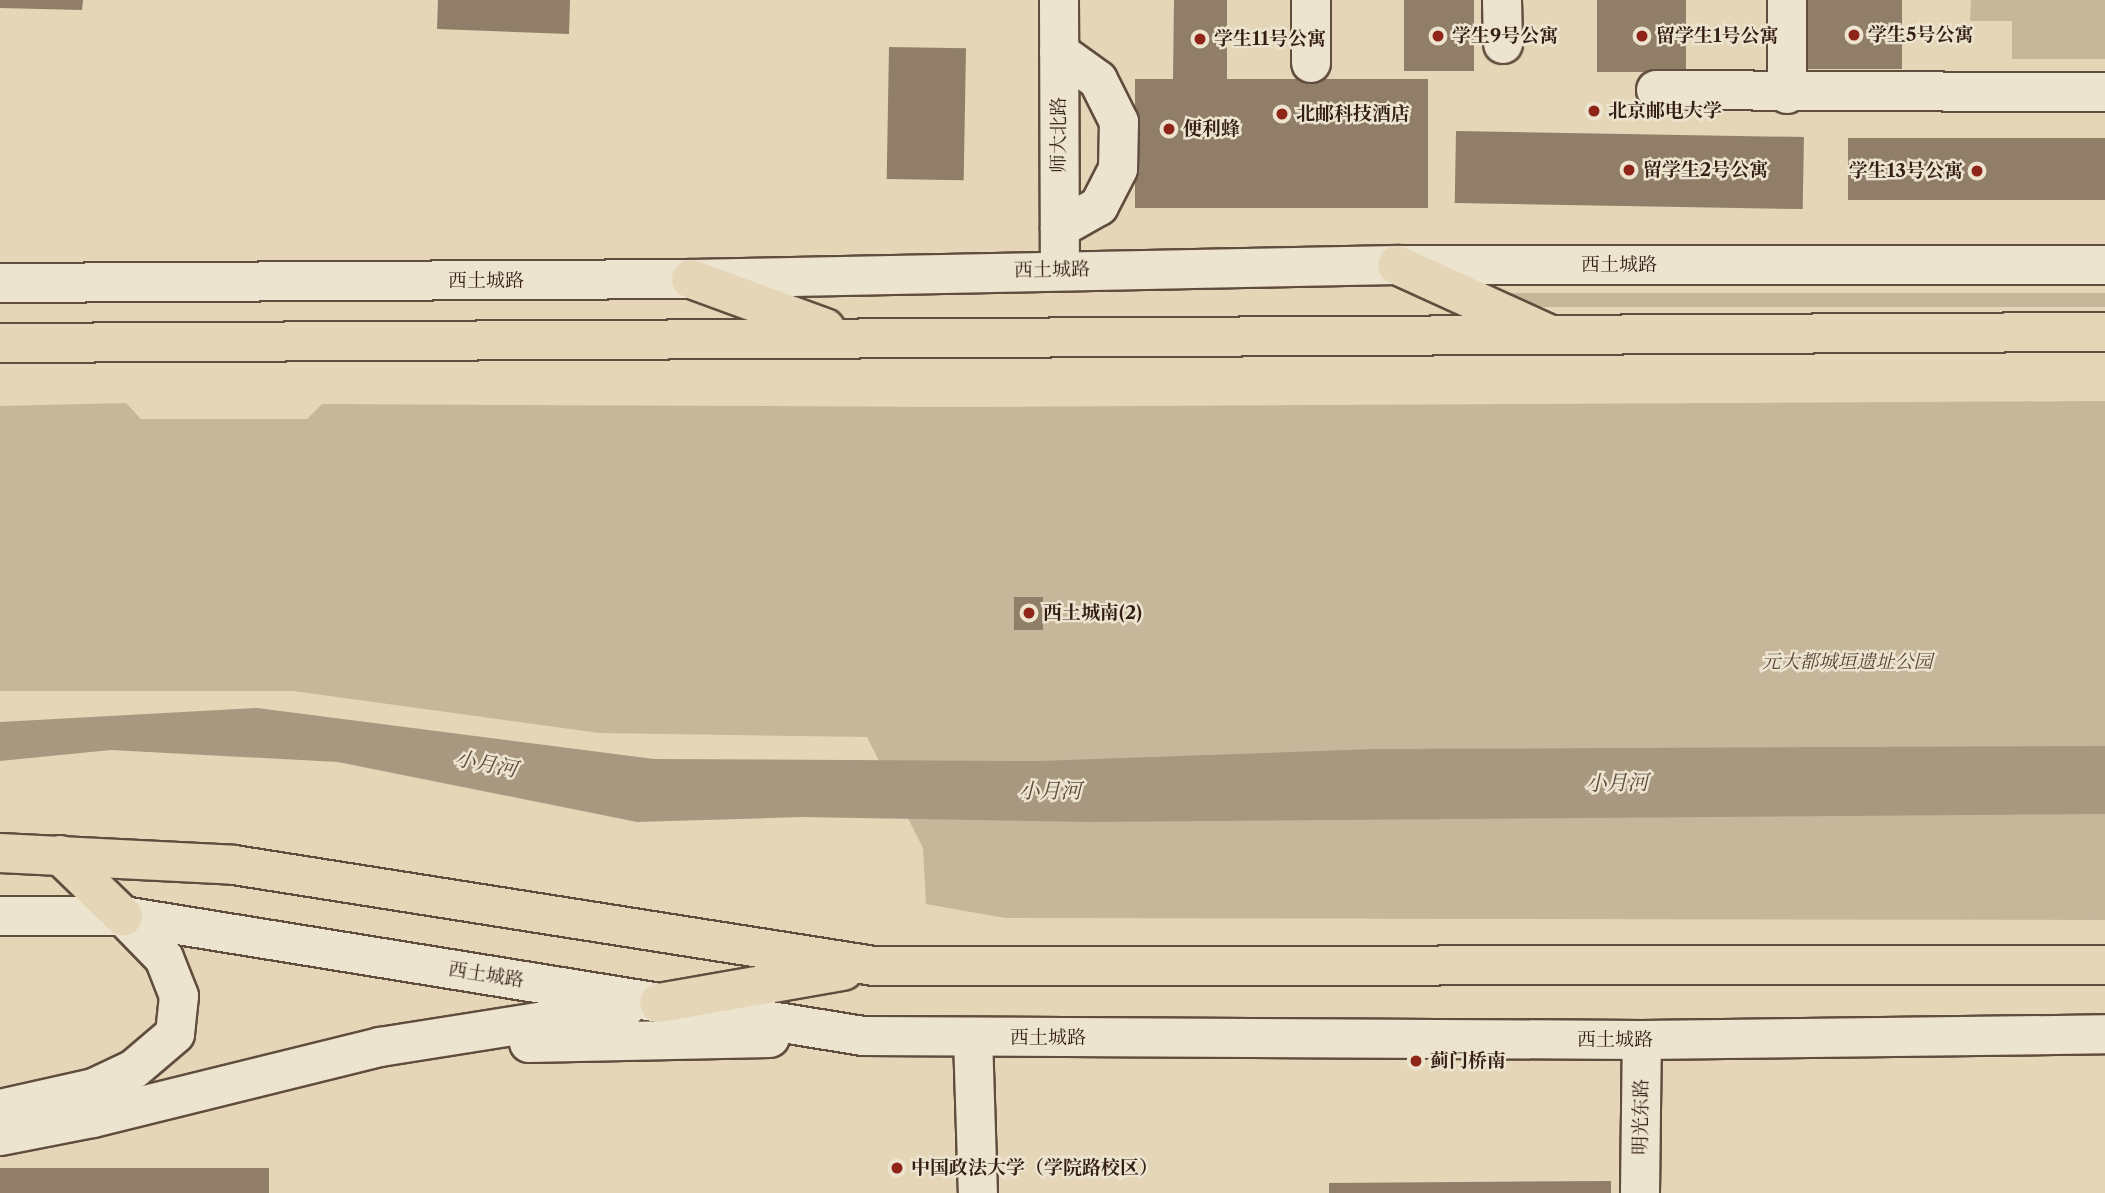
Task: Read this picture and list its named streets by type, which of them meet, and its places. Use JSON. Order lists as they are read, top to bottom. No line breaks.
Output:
{"streets":{"street":["师大北路","西土城路","明光东路"]},"crossings":[["师大北路","西土城路"],["西土城路","明光东路"]],"water":["小月河"],"parks":["元大都城垣遗址公园"],"places":["学生5号公寓","学生9号公寓","留学生1号公寓","学生11号公寓","北京邮电大学","北邮科技酒店","便利蜂","留学生2号公寓","学生13号公寓","西土城南(2)","蓟门桥南","中国政法大学（学院路校区）"]}
